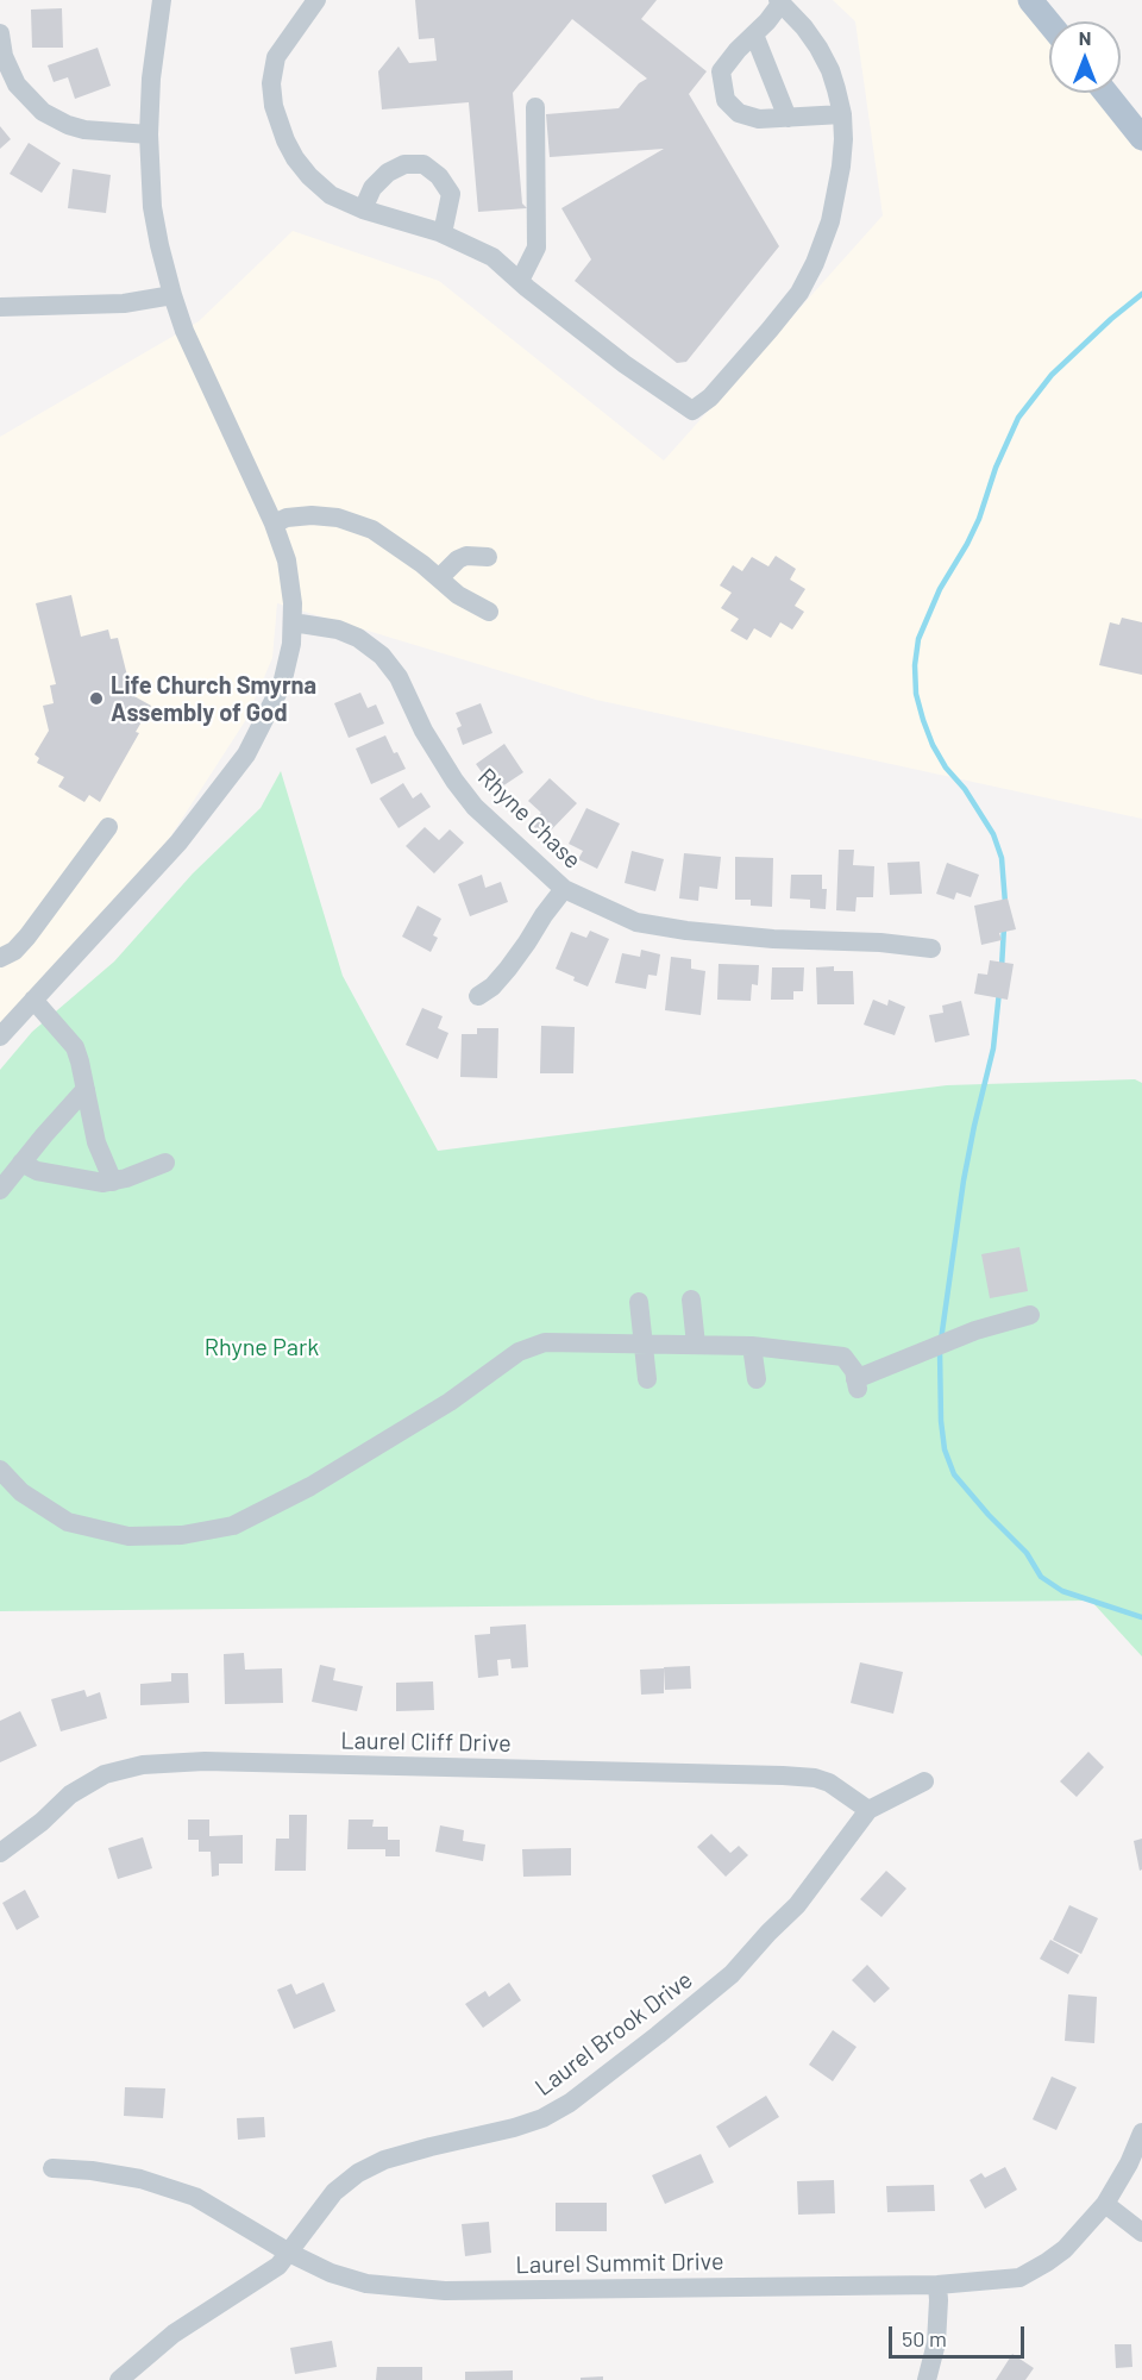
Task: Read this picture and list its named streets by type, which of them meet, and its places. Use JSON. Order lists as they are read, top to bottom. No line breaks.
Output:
{"streets":{"street":["Rhyne Chase","Laurel Cliff Drive","Laurel Brook Drive","Laurel Summit Drive"]},"crossings":[["Laurel Cliff Drive","Laurel Brook Drive"],["Laurel Brook Drive","Laurel Summit Drive"]],"parks":["Rhyne Park"],"places":["Life Church Smyrna Assembly of God"],"scale_bar":"50 m","north":"top"}
